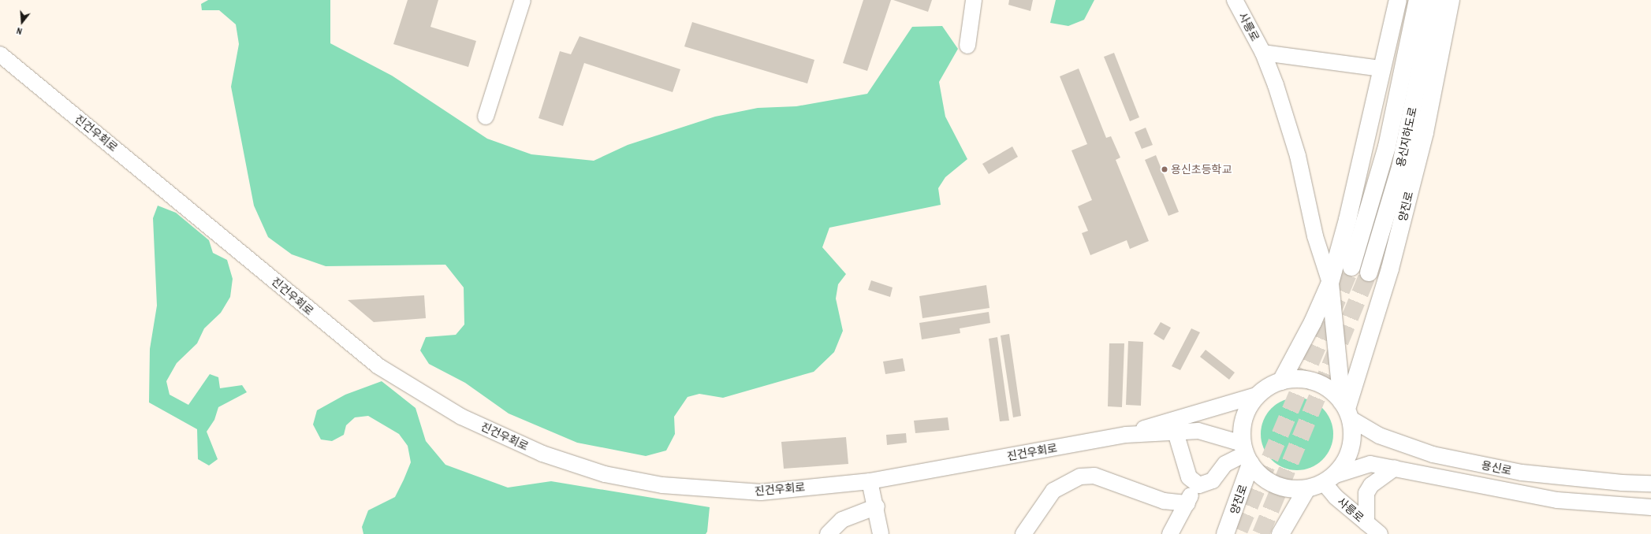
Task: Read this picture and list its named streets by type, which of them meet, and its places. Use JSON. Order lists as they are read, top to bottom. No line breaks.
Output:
{"streets":{"main road":["용신지하도로","양진로"],"street":["사릉로","진건우회로","용신로"]},"crossings":[["사릉로","진건우회로"],["사릉로","양진로"],["사릉로","용신로"],["진건우회로","양진로"],["진건우회로","용신로"],["양진로","용신로"]],"places":["용신초등학교"],"north":"bottom"}
